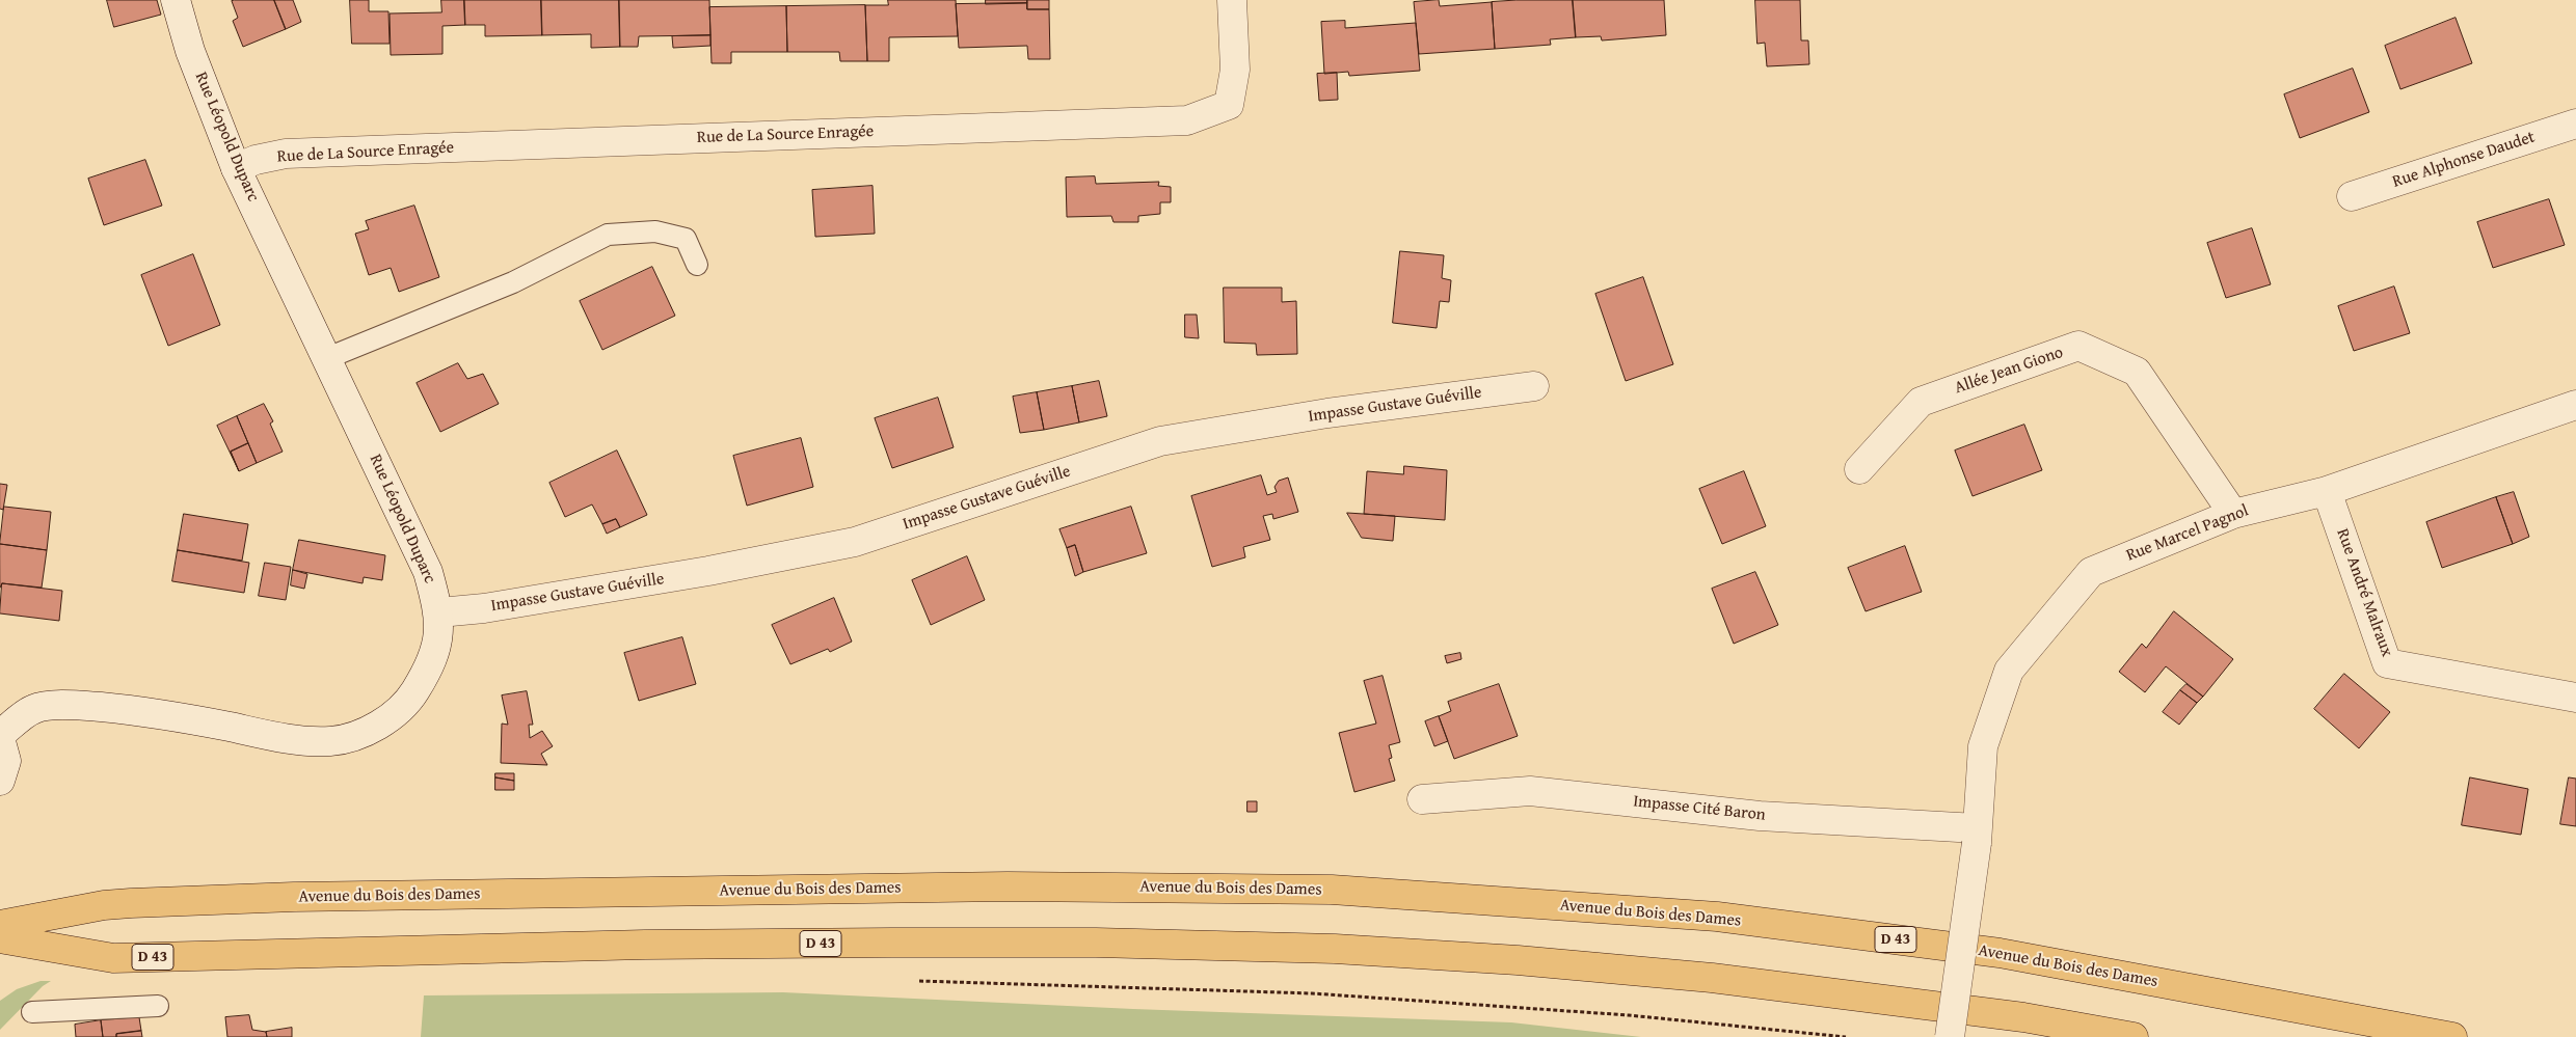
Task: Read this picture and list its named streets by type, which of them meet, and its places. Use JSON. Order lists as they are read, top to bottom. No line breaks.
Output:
{"streets":{"highway":["Avenue du Bois des Dames","D 43"],"street":["Rue de La Source Enragée","Rue Léopold Duparc","Rue Alphonse Daudet","Allée Jean Giono","Impasse Gustave Guéville","Rue Marcel Pagnol","Rue André Malraux","Impasse Cité Baron"]},"crossings":[["Rue de La Source Enragée","Rue Léopold Duparc"],["Rue Léopold Duparc","Impasse Gustave Guéville"],["Allée Jean Giono","Rue Marcel Pagnol"],["Rue Marcel Pagnol","Rue André Malraux"],["Rue Marcel Pagnol","Impasse Cité Baron"]]}
